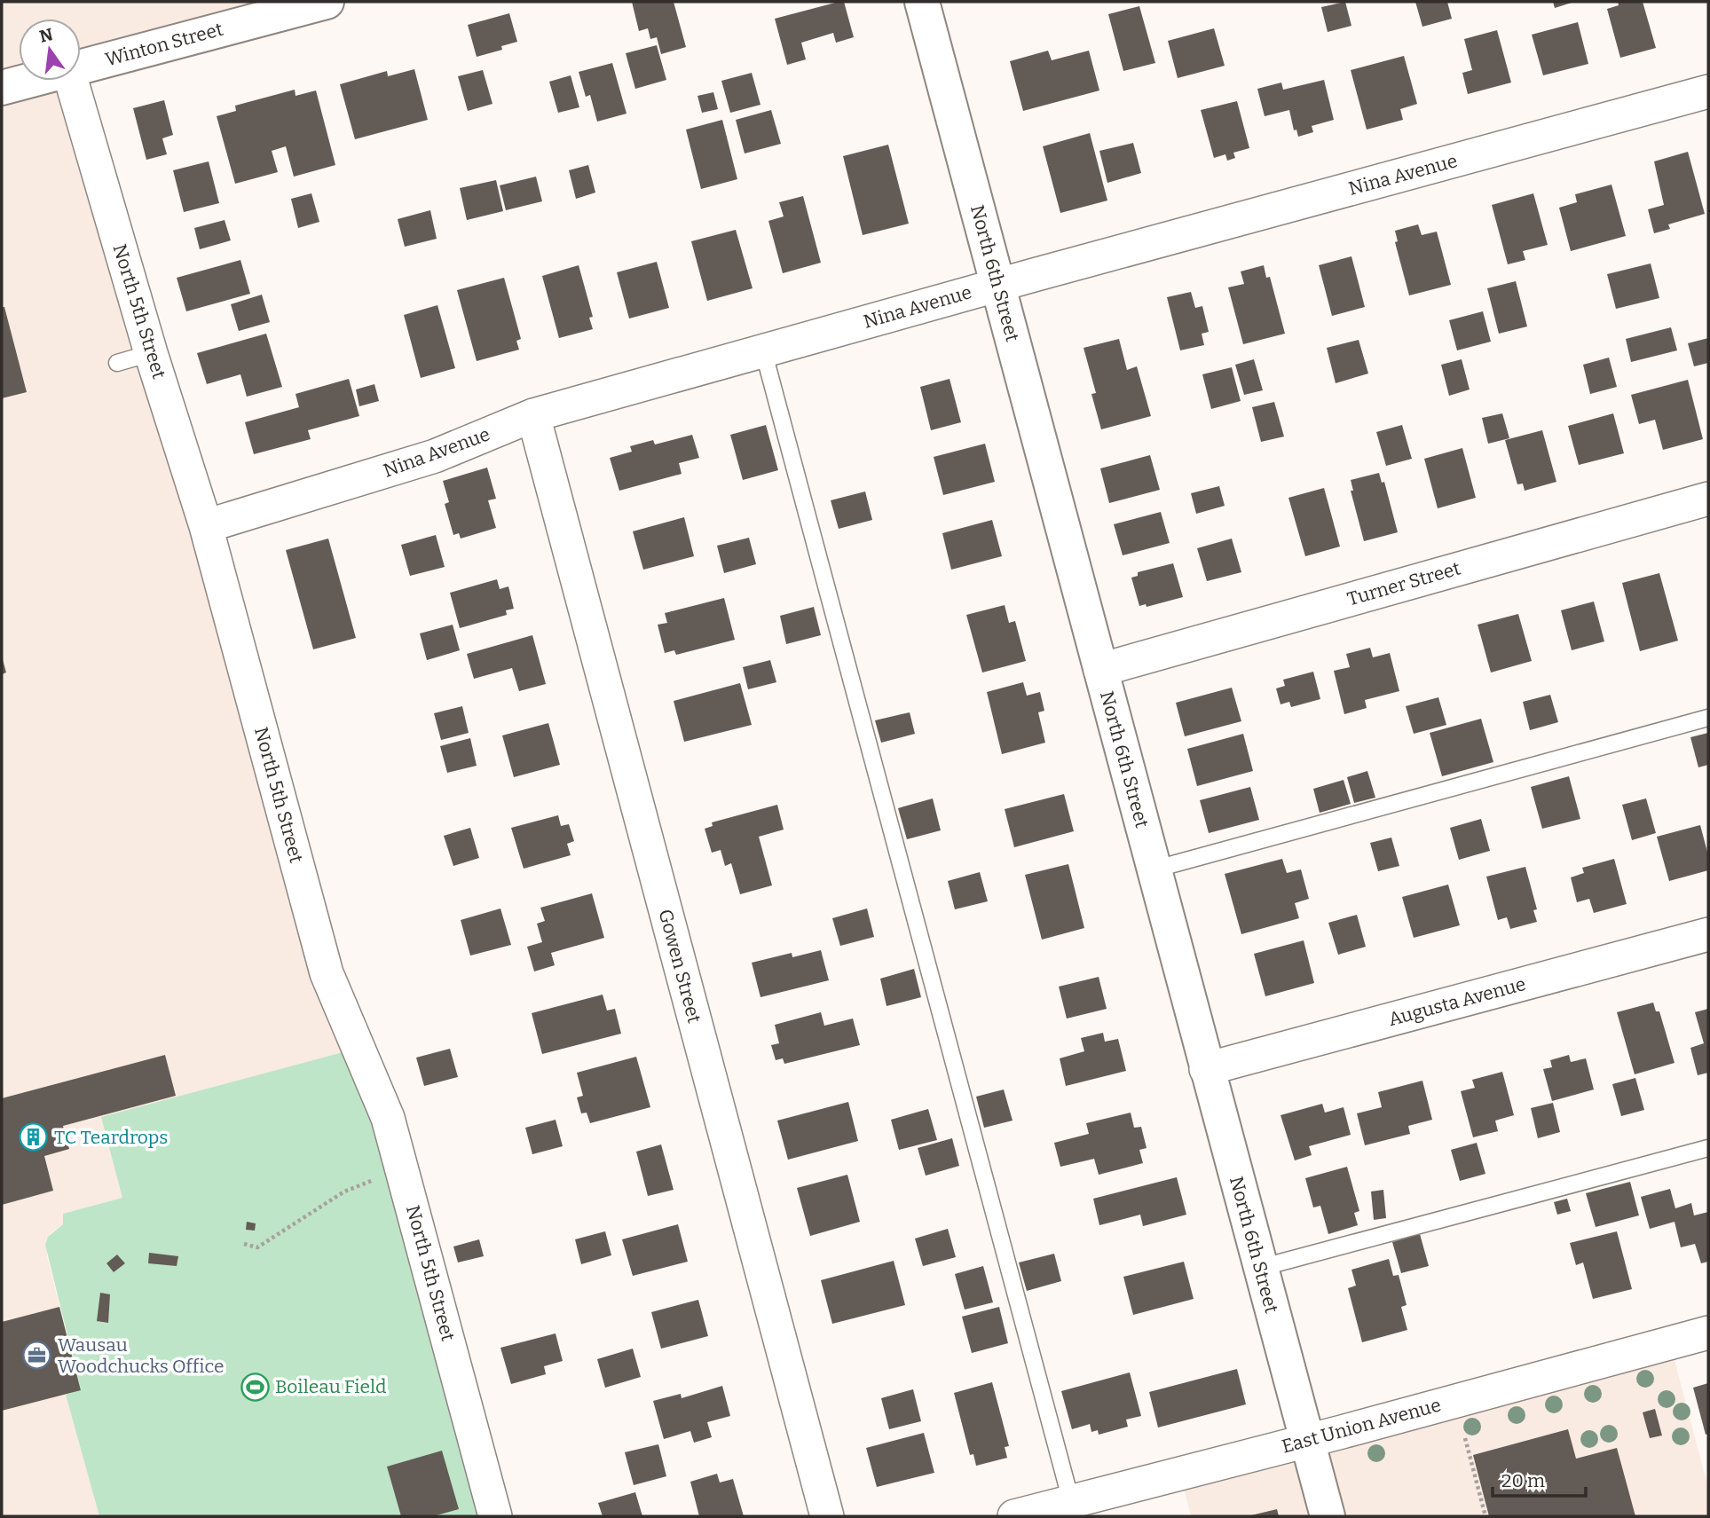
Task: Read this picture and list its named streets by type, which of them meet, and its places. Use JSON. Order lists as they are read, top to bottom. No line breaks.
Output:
{"streets":{"main road":["Winton Street","North 6th Street"],"street":["Nina Avenue","North 5th Street","Turner Street","Gowen Street","Augusta Avenue","East Union Avenue"]},"crossings":[["Nina Avenue","North 6th Street"],["Nina Avenue","North 5th Street"],["Nina Avenue","Gowen Street"],["North 6th Street","Turner Street"],["North 6th Street","Augusta Avenue"],["North 6th Street","East Union Avenue"]],"places":{"building":["TC Teardrops"],"office":["Wausau Woodchucks Office"],"sports":["Boileau Field"]},"scale_bar":"20 m","north":"top"}
